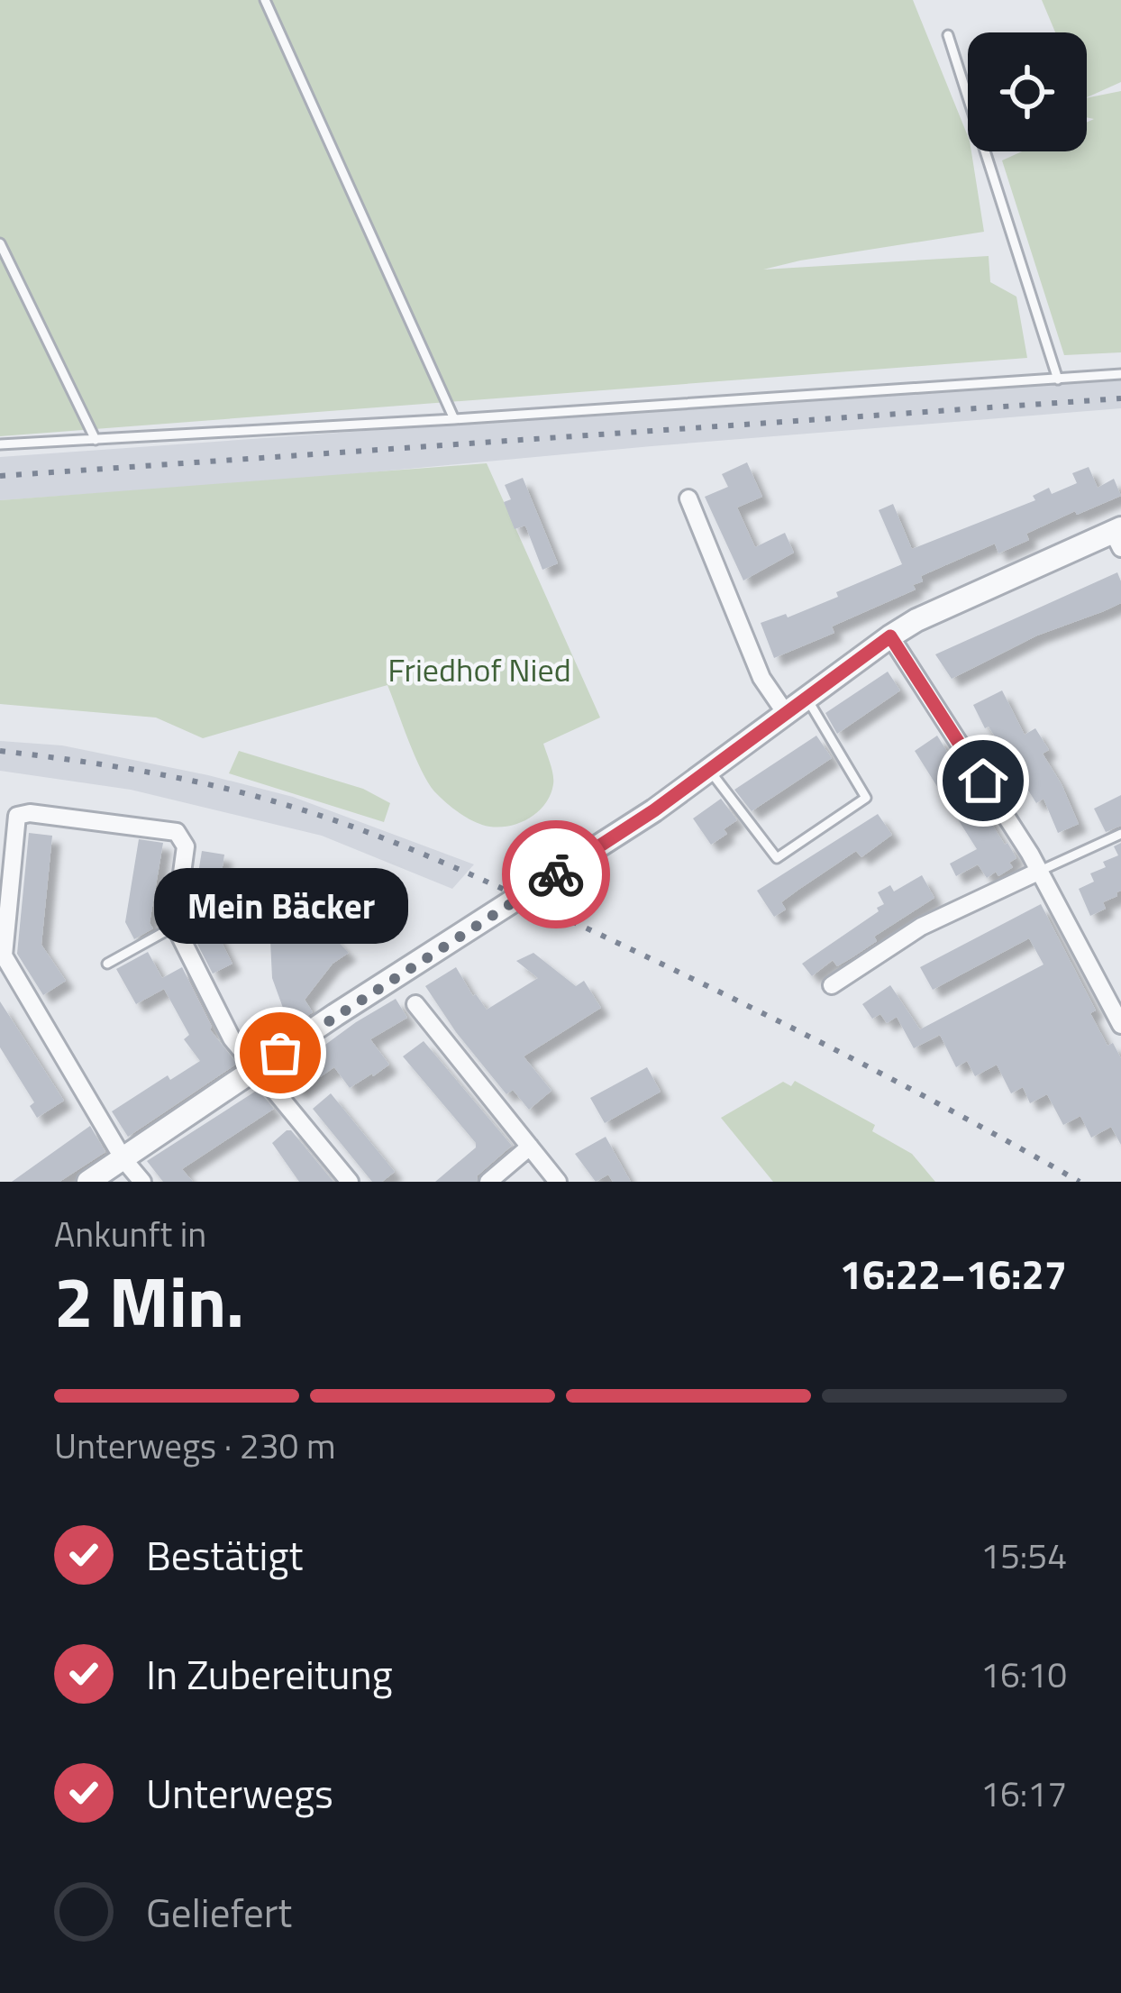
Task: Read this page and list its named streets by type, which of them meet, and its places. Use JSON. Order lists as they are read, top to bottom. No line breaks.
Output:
{"parks":["Friedhof Nied"],"places":["Mein Bäcker"],"page":{"bubble":"Mein Bäcker","heading":["2 Min.","Ankunft in","16:22–16:27"],"bar":"Unterwegs · 230 m","list":[["Bestätigt","15:54"],["In Zubereitung","16:10"],["Unterwegs","16:17"],"Geliefert"]}}
